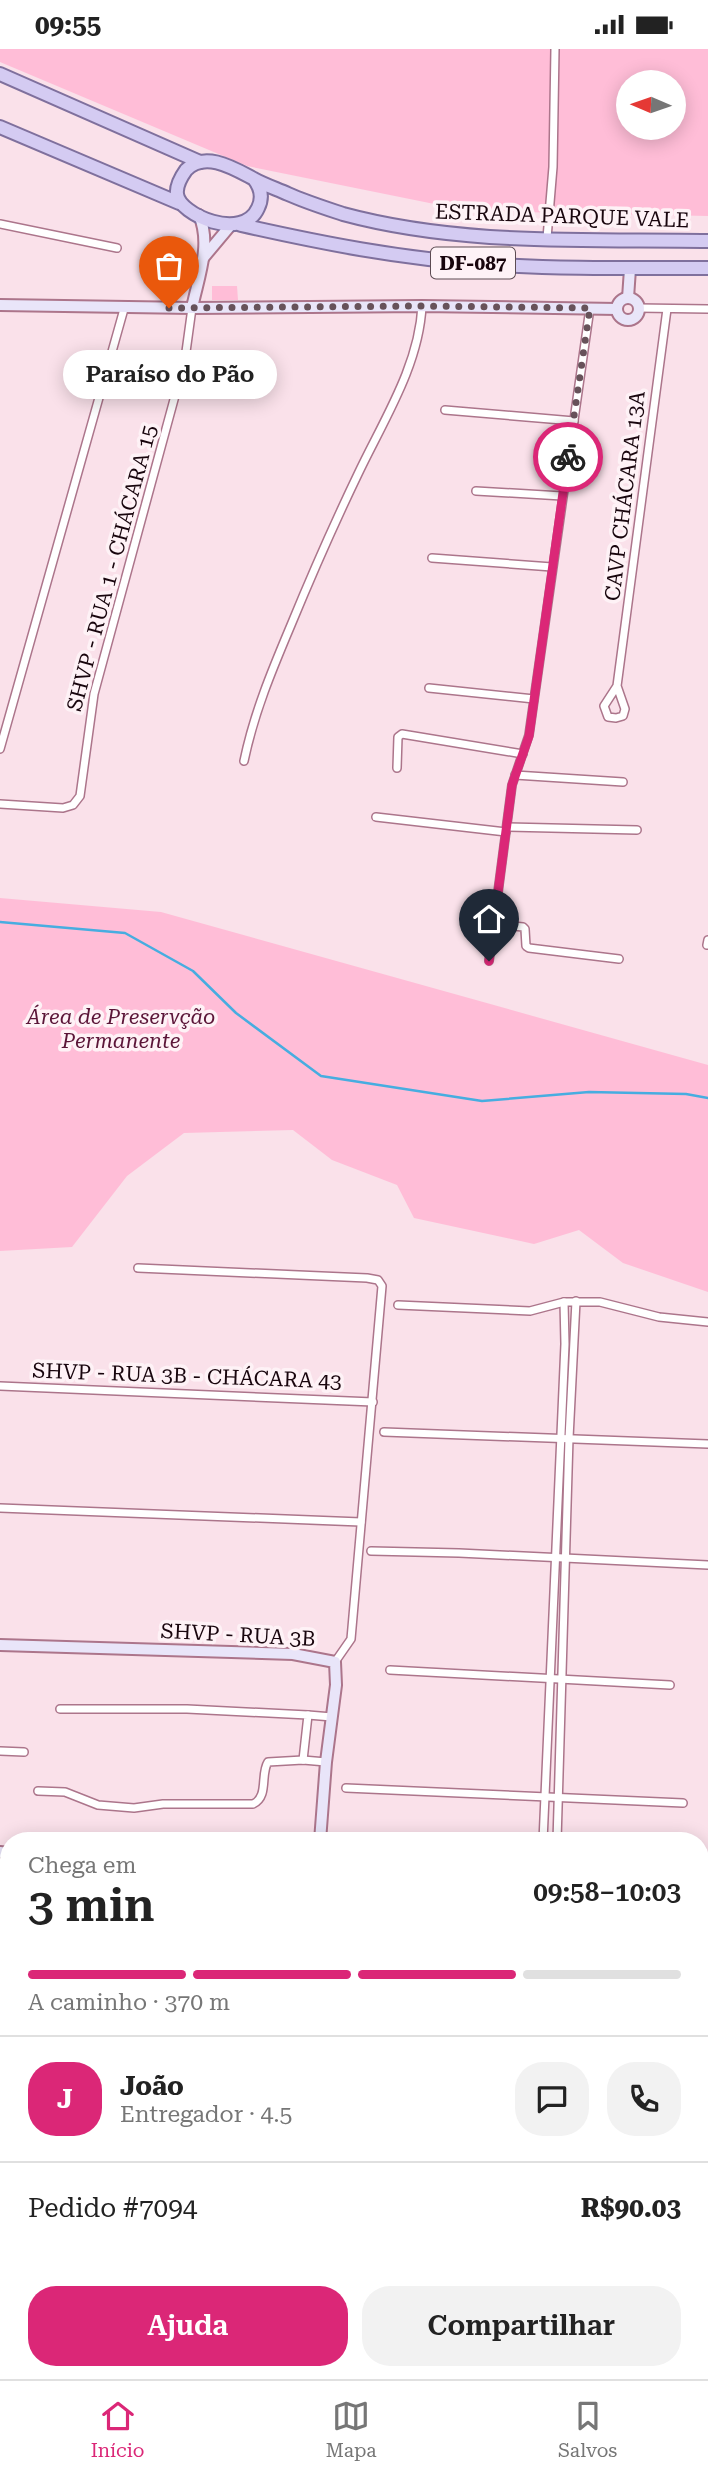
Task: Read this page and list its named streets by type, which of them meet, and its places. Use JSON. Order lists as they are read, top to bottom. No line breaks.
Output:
{"streets":{"main road":["ESTRADA PARQUE VALE","DF-087"],"street":["CAVP CHÁCARA 13A","SHVP - RUA 1 - CHÁCARA 15","SHVP - RUA 3B - CHÁCARA 43","SHVP - RUA 3B"]},"crossings":[["ESTRADA PARQUE VALE","DF-087"]],"parks":["Área de Preservção Permanente"],"places":["Paraíso do Pão"],"north":"left","page":{"status":"09:55","bubble":"Paraíso do Pão","heading":["3 min","Chega em","09:58–10:03"],"panel":["João","Entregador · 4.5","Pedido #7094","R$90.03"],"bar":"A caminho · 370 m","round":"J","buttons":["Ajuda","Compartilhar"],"tabs":["Início","Mapa","Salvos"]}}
